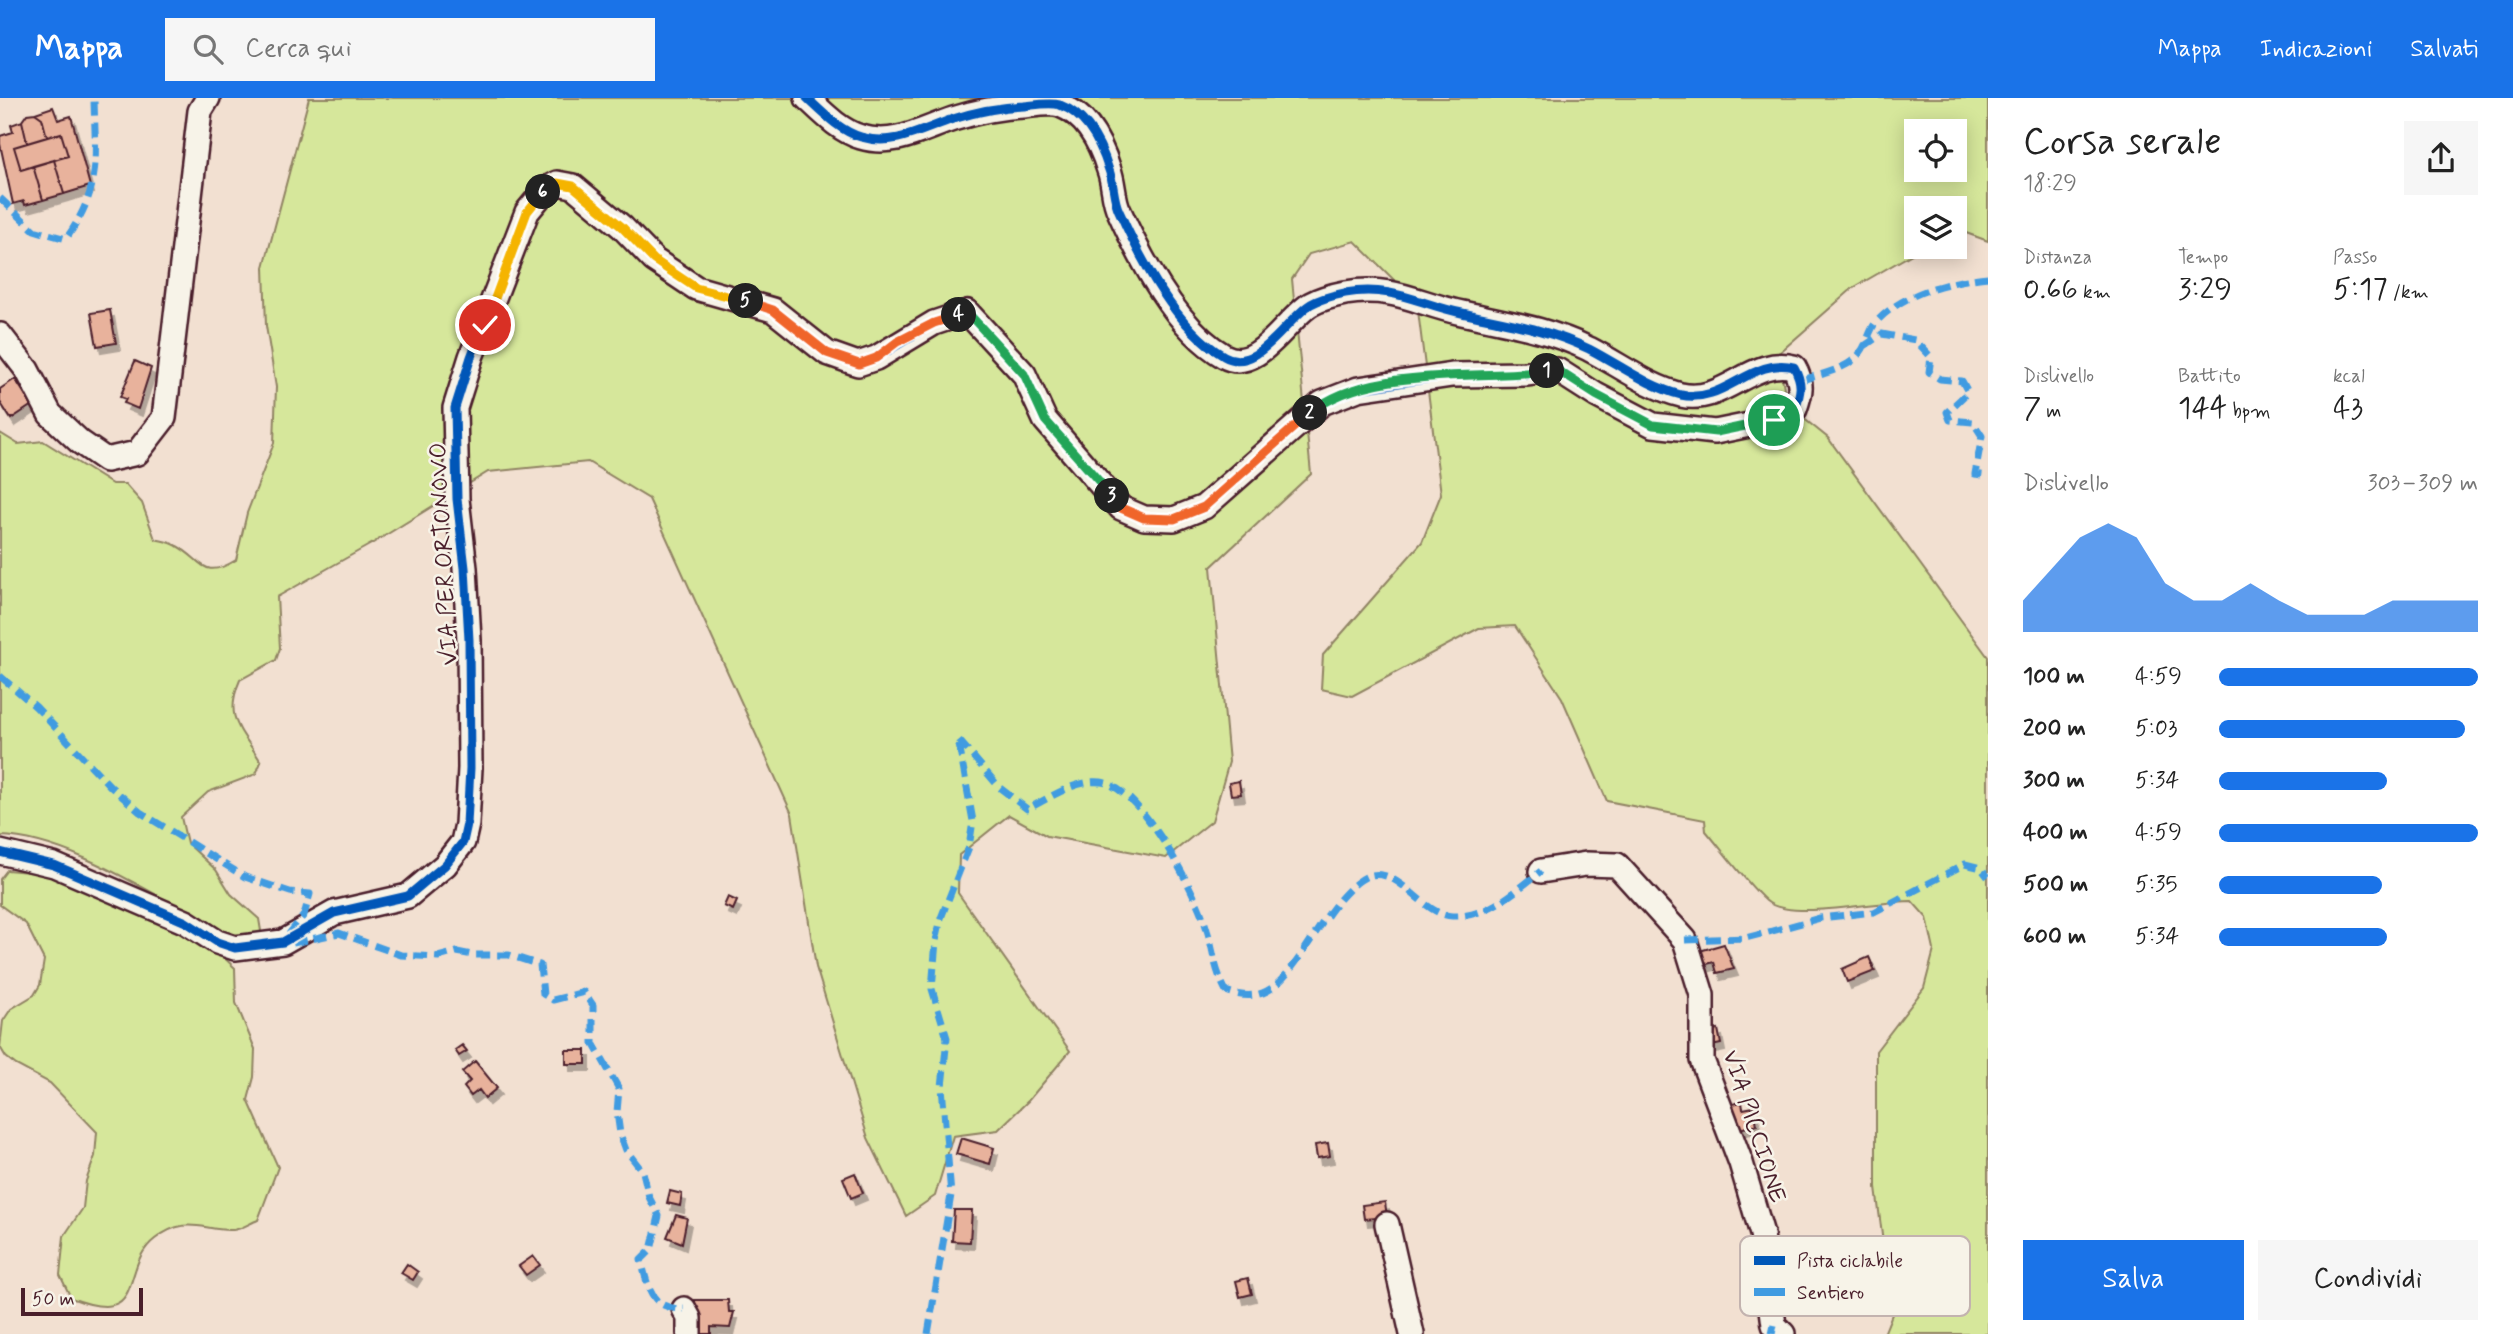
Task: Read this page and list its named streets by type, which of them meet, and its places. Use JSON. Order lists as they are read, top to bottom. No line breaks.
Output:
{"streets":{"street":["VIA PER ORTONOVO","VIA PICCIONE"]},"legend":["Pista ciclabile","Sentiero"],"scale_bar":"50 m","page":{"header":"Mappa","search":"Cerca qui","nav":["Mappa","Indicazioni","Salvati"],"heading":["Corsa serale","18:29"],"pins":["6","5","4","1","2","3"],"stats":[["Distanza","0.66 km"],["Tempo","3:29"],["Passo","5:17 /km"],["Dislivello","7 m"],["Battito","144 bpm"],["kcal","43"]],"chart":["Dislivello","303–309 m"],"list":[{"name":"100 m","note":"4:59"},{"name":"200 m","note":"5:03"},{"name":"300 m","note":"5:34"},{"name":"400 m","note":"4:59"},{"name":"500 m","note":"5:35"},{"name":"600 m","note":"5:34"}],"buttons":["Salva","Condividi"],"scale":"50 m"}}
